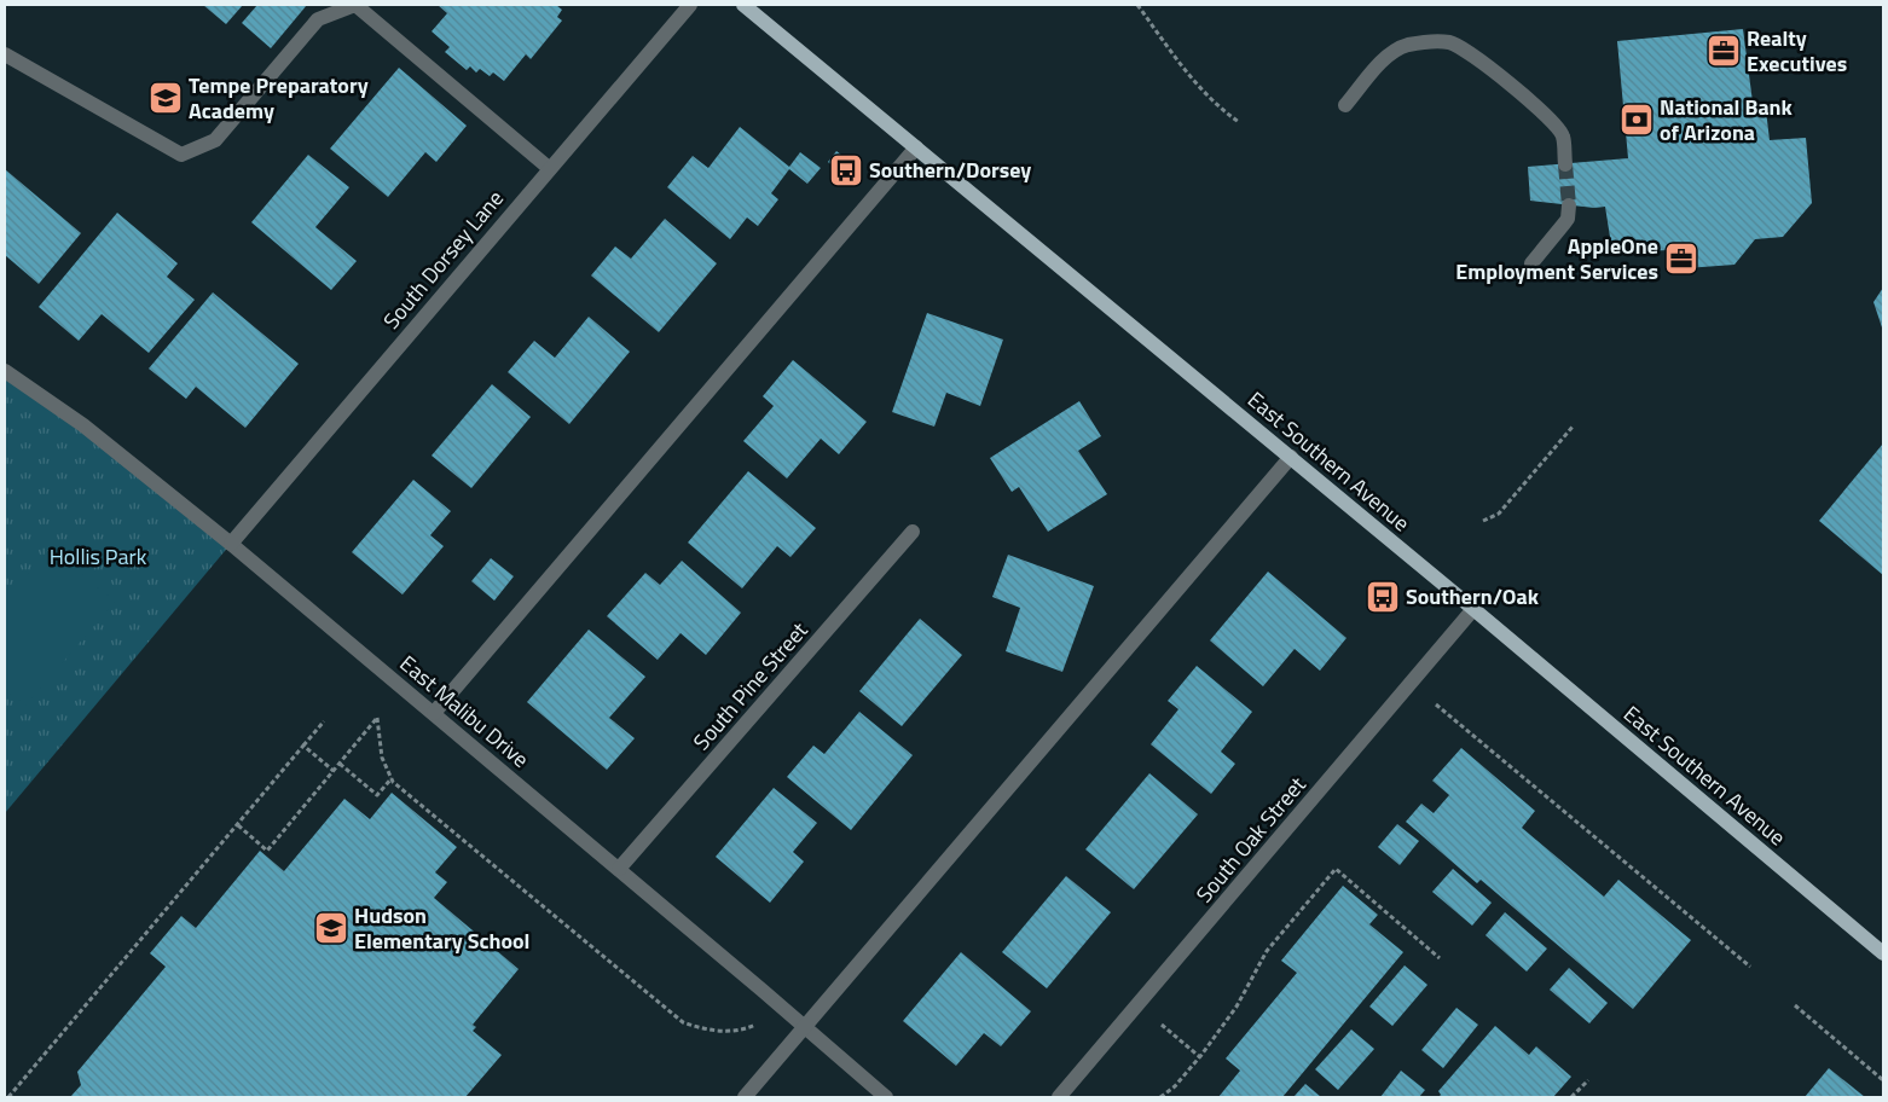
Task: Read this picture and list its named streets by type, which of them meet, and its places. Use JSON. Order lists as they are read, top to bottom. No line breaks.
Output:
{"streets":{"main road":["East Southern Avenue"],"street":["South Dorsey Lane","South Pine Street","East Malibu Drive","South Oak Street"]},"crossings":[["South Dorsey Lane","East Malibu Drive"],["East Southern Avenue","South Oak Street"],["South Pine Street","East Malibu Drive"]],"parks":["Hollis Park"],"places":{"office":["Realty Executives","AppleOne Employment Services"],"school or university":["Tempe Preparatory Academy","Hudson Elementary School"],"bank":["National Bank of Arizona"],"bus stop":["Southern/Dorsey","Southern/Oak"]}}
